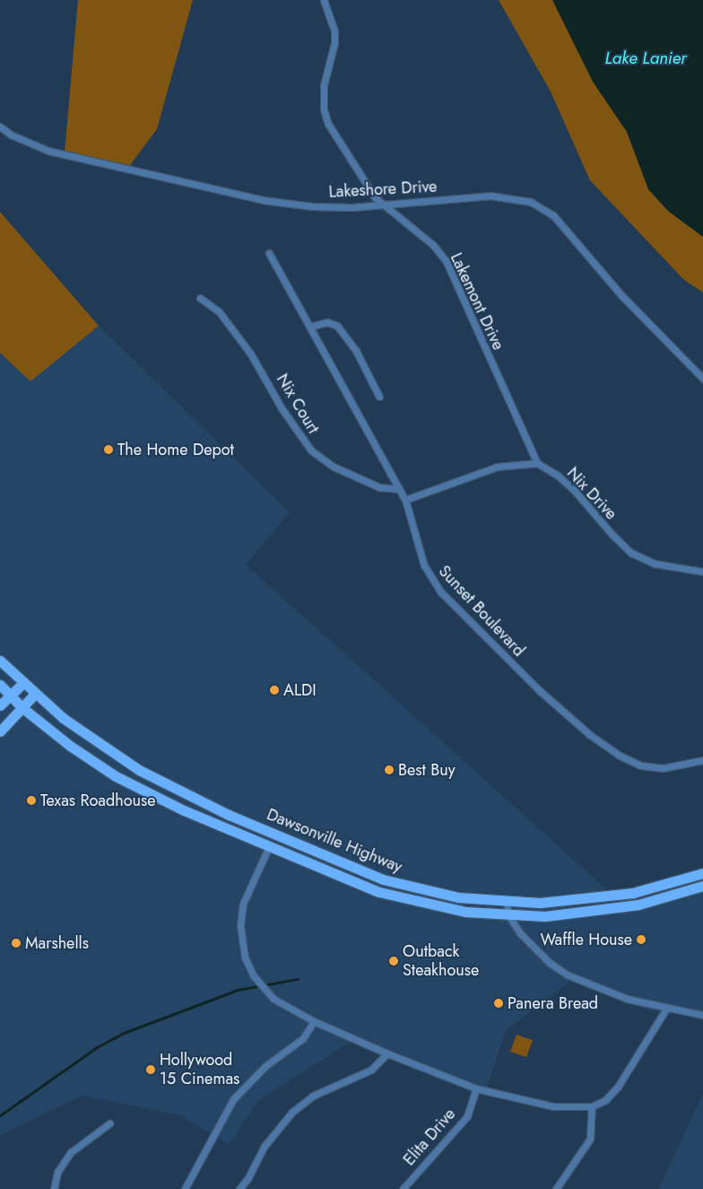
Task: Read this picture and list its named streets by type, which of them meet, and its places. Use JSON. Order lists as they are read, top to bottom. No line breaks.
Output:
{"streets":{"main road":["Dawsonville Highway"],"street":["Lakeshore Drive","Lakemont Drive","Nix Court","Nix Drive","Sunset Boulevard","Elita Drive"]},"crossings":[["Lakeshore Drive","Lakemont Drive"],["Lakemont Drive","Nix Drive"],["Nix Court","Sunset Boulevard"]],"water":["Lake Lanier"],"places":["The Home Depot","ALDI","Best Buy","Texas Roadhouse","Waffle House","Marshells","Outback Steakhouse","Panera Bread","Hollywood 15 Cinemas"]}
